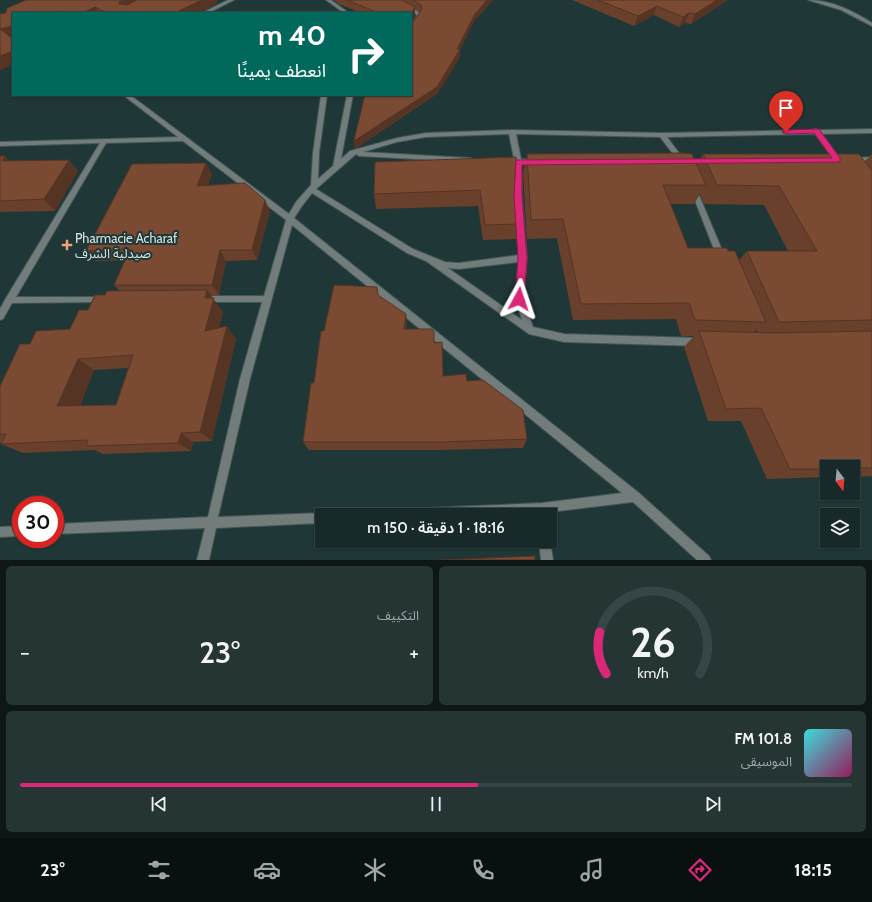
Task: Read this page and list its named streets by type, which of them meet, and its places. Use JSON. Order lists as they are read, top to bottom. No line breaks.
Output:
{"places":{"health":["Pharmacie Acharaf صيدلية الشرف"]},"north":"bottom","page":{"turn":["40 m","انعطف يمينًا"],"limit":"30","trip":"18:16 · 1 دقيقة · 150 m","tile":"التكييف","heat":["−","23°","+"],"song":["101.8 FM","الموسيقى"],"tabs":["18:15","23°"],"gauge":["26","km/h"]}}
